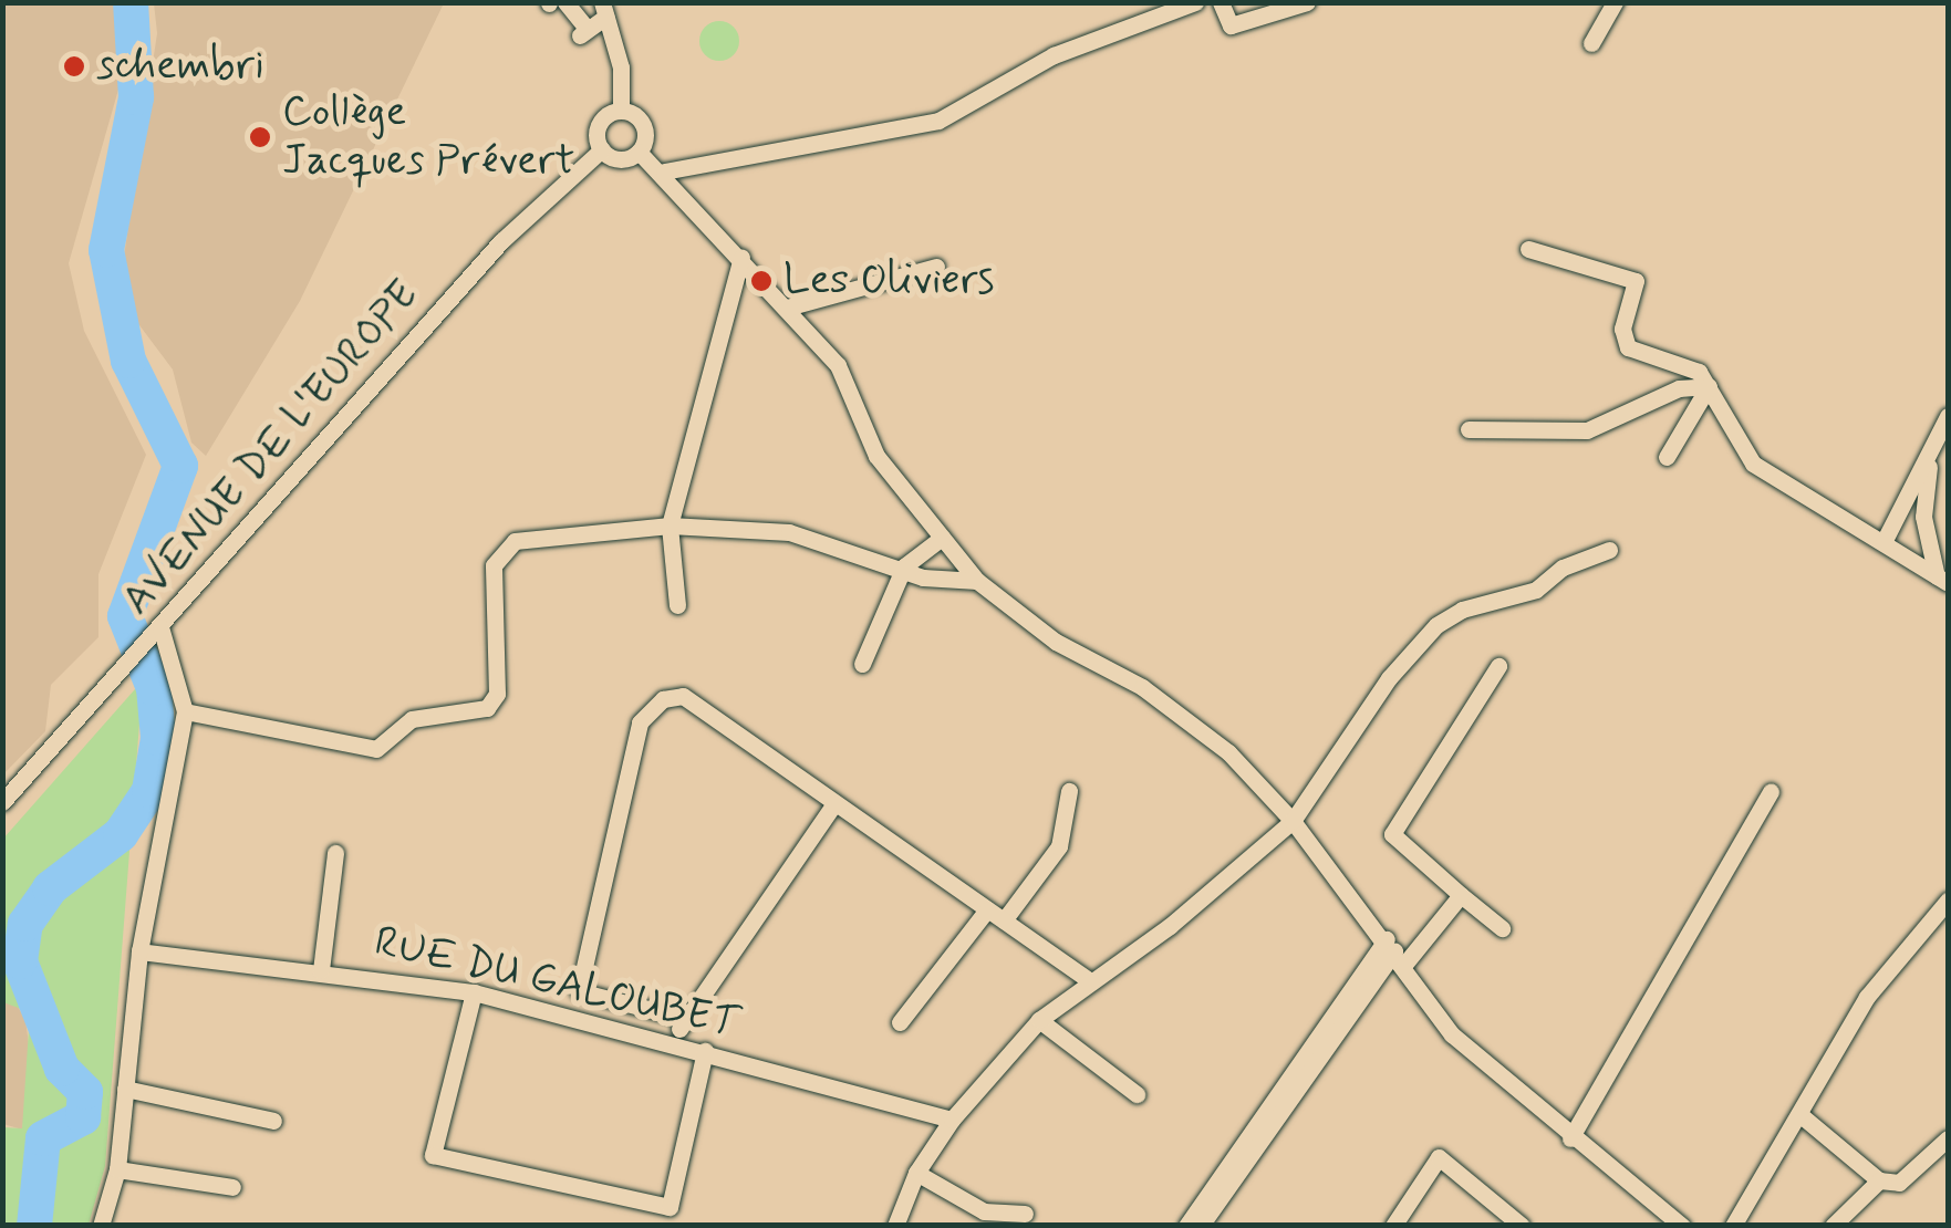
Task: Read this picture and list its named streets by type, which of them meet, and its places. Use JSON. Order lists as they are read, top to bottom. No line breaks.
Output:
{"streets":{"street":["AVENUE DE L'EUROPE","RUE DU GALOUBET"]},"places":["schembri","Collège Jacques Prévert","Les Oliviers"]}
